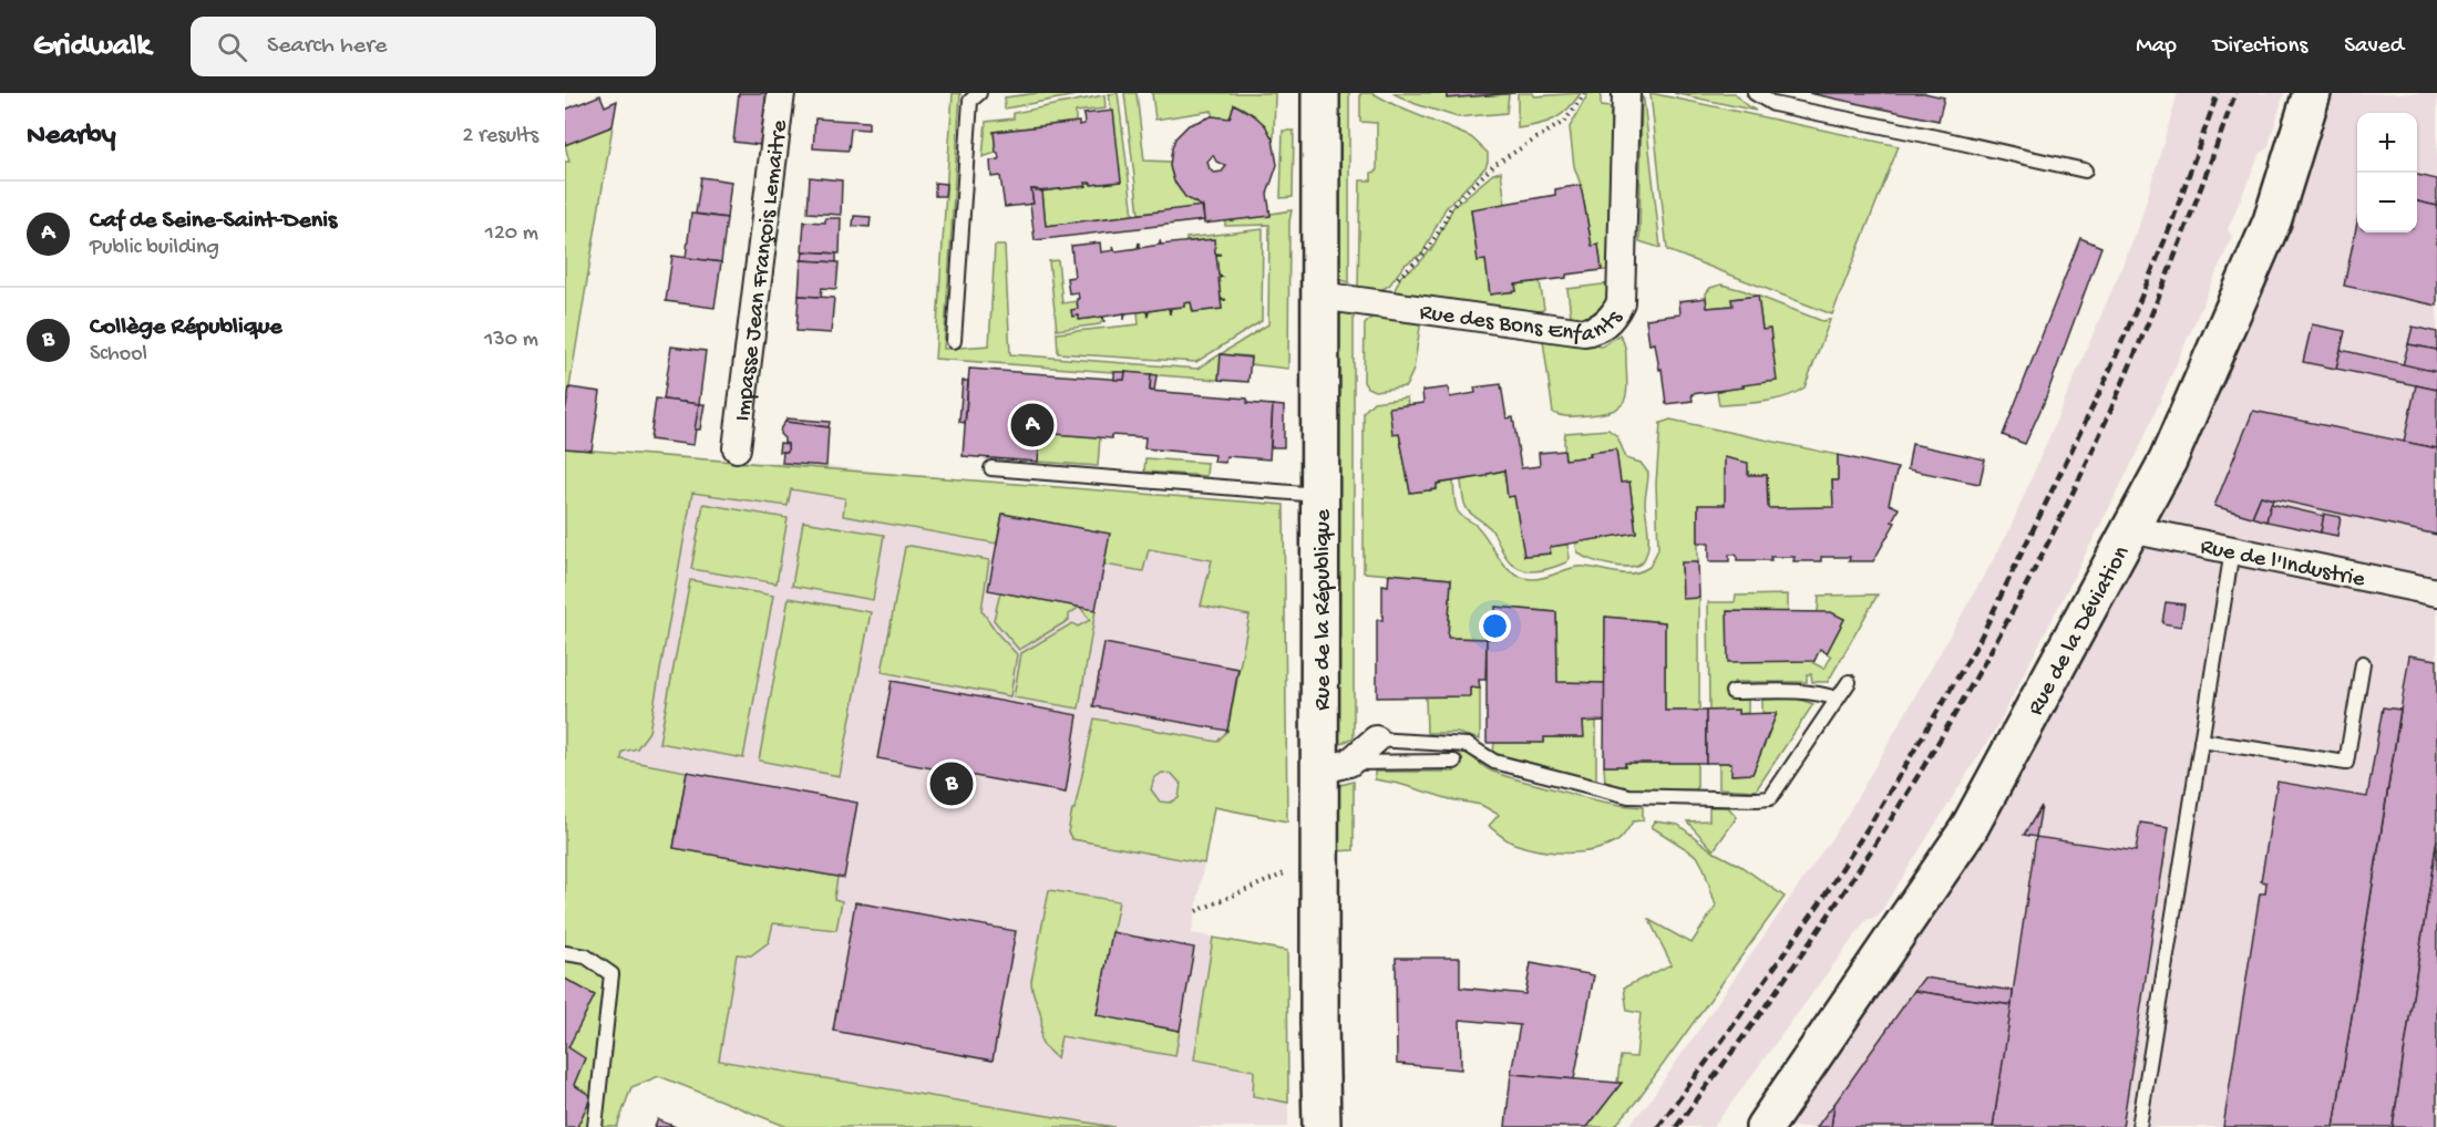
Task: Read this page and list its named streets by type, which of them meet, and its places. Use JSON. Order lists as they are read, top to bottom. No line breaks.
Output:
{"streets":{"main road":["Rue de la République","Rue de la Déviation"],"street":["Impasse Jean François Lemaitre","Rue des Bons Enfants","Rue de l'Industrie"]},"crossings":[["Rue des Bons Enfants","Rue de la République"],["Rue de l'Industrie","Rue de la Déviation"]],"page":{"header":"Gridwalk","search":"Search here","nav":["Map","Directions","Saved"],"heading":["Nearby","2 results"],"map_buttons":["+","−"],"list":[{"mark":"A","name":"Caf de Seine-Saint-Denis","note":"Public building","value":"120 m"},{"mark":"B","name":"Collège République","note":"School","value":"130 m"}],"pins":["A","B"]}}
